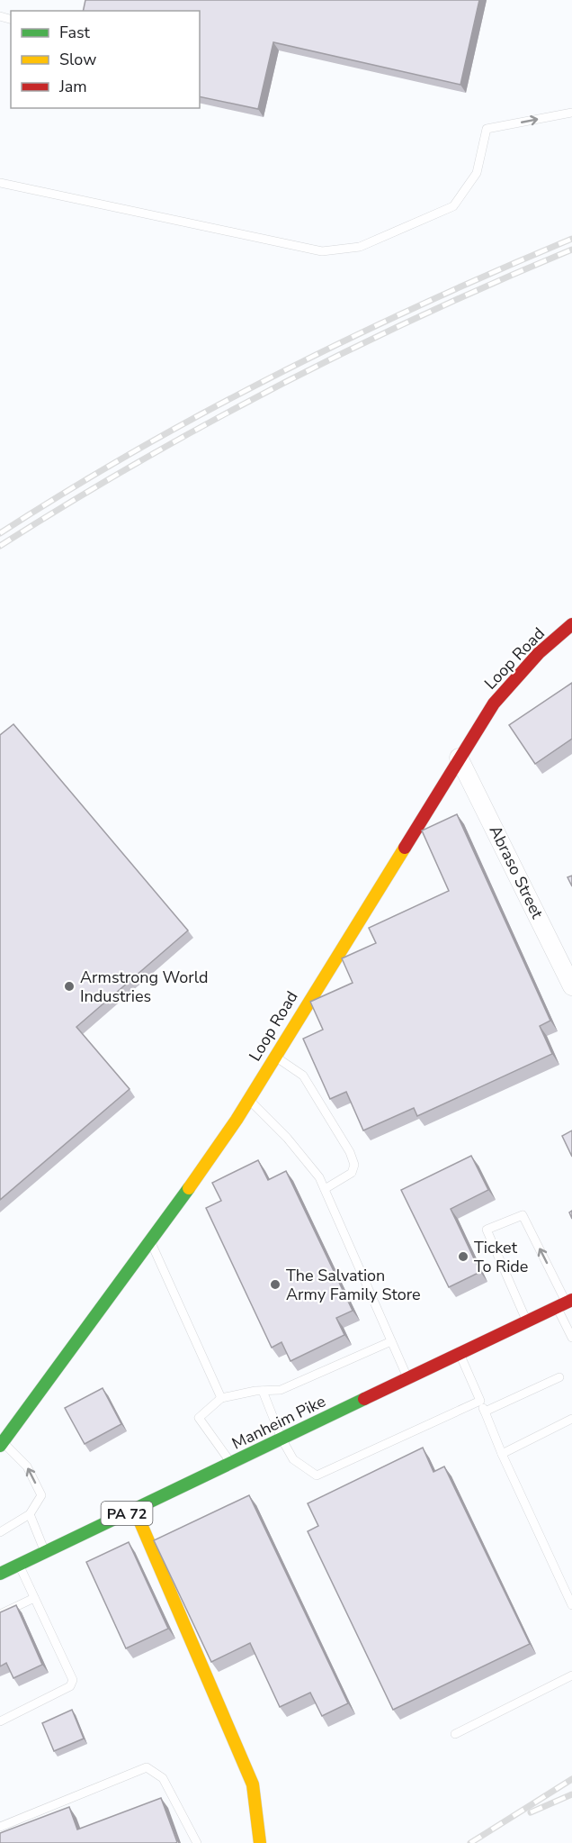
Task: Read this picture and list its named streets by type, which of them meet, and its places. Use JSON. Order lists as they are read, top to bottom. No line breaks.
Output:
{"streets":{"street":["Loop Road","Abraso Street","Manheim Pike","PA 72"]},"crossings":[["Loop Road","Abraso Street"]],"places":["Armstrong World Industries","Ticket To Ride","The Salvation Army Family Store"],"legend":["Fast","Slow","Jam"]}
